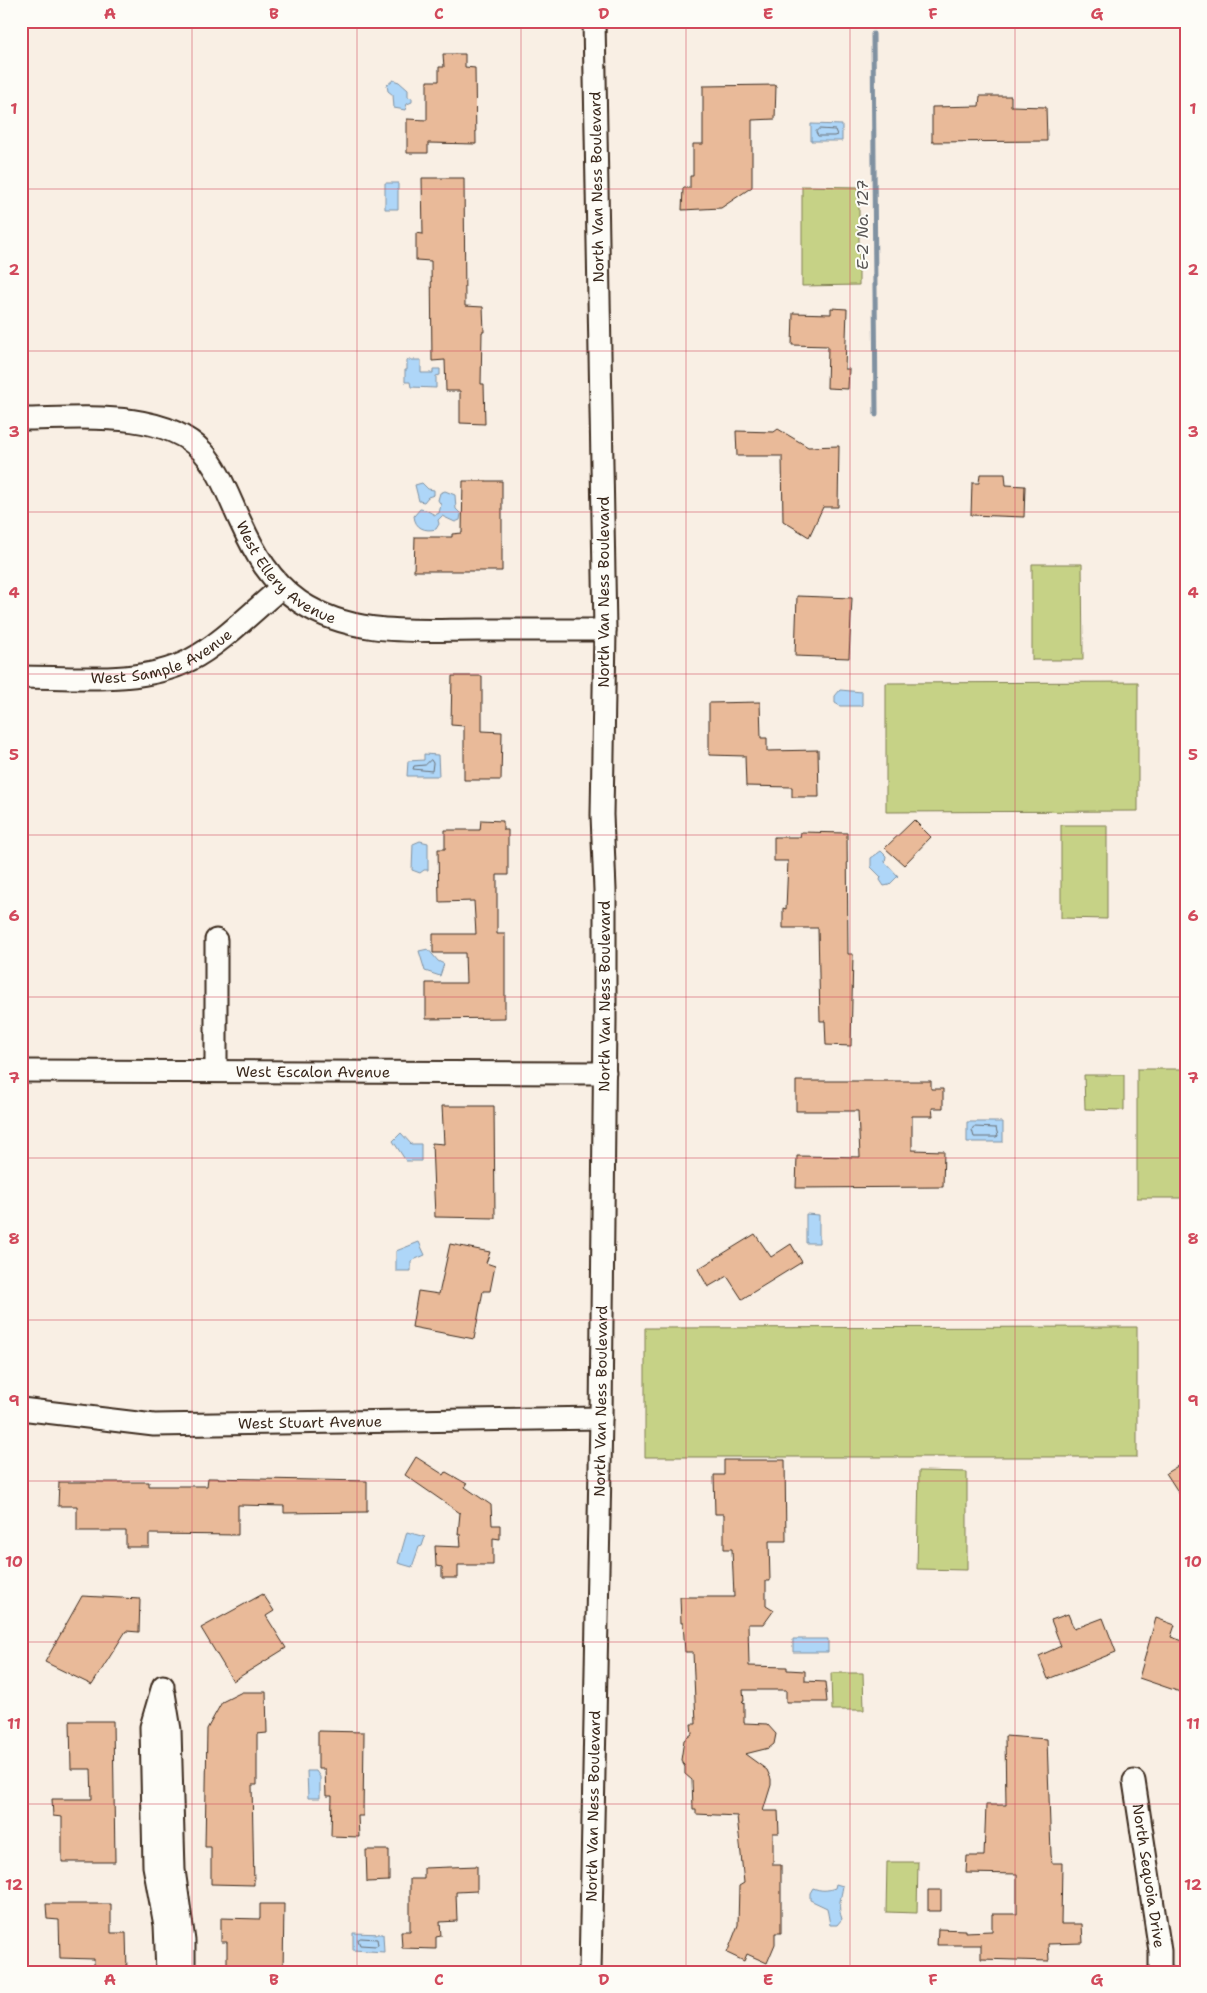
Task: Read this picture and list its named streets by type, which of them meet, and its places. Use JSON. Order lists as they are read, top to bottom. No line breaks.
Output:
{"streets":{"street":["North Van Ness Boulevard","West Ellery Avenue","West Sample Avenue","West Escalon Avenue","West Stuart Avenue","North Sequoia Drive"]},"crossings":[["North Van Ness Boulevard","West Ellery Avenue"],["North Van Ness Boulevard","West Escalon Avenue"],["North Van Ness Boulevard","West Stuart Avenue"],["West Ellery Avenue","West Sample Avenue"]],"water":["E-2 No. 127"],"grid":{"columns":["A","B","C","D","E","F","G"],"rows":["1","2","3","4","5","6","7","8","9","10","11","12"]}}
